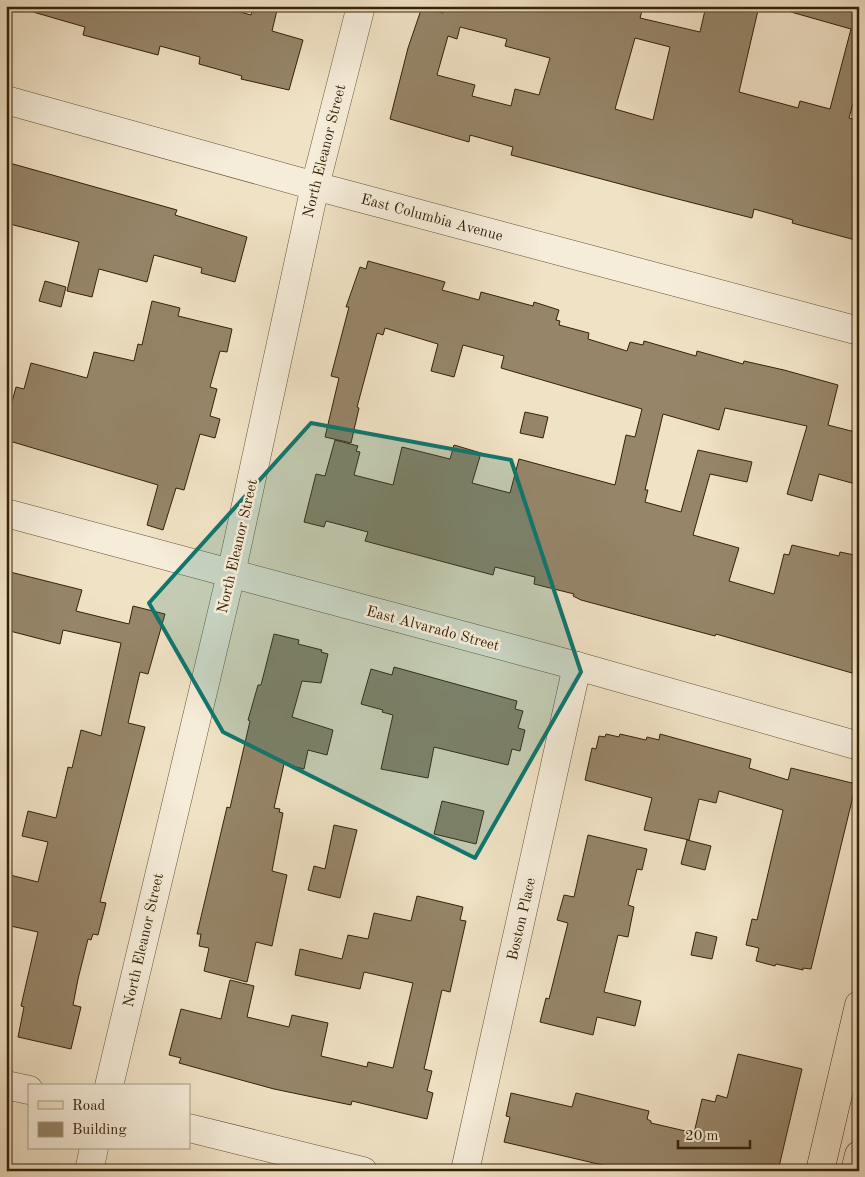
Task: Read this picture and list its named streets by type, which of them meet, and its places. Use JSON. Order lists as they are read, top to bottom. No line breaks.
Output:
{"streets":{"street":["North Eleanor Street","East Columbia Avenue","East Alvarado Street","Boston Place"]},"crossings":[["North Eleanor Street","East Columbia Avenue"],["North Eleanor Street","East Alvarado Street"],["East Alvarado Street","Boston Place"]],"legend":["Road","Building"],"scale_bar":"20 m"}
